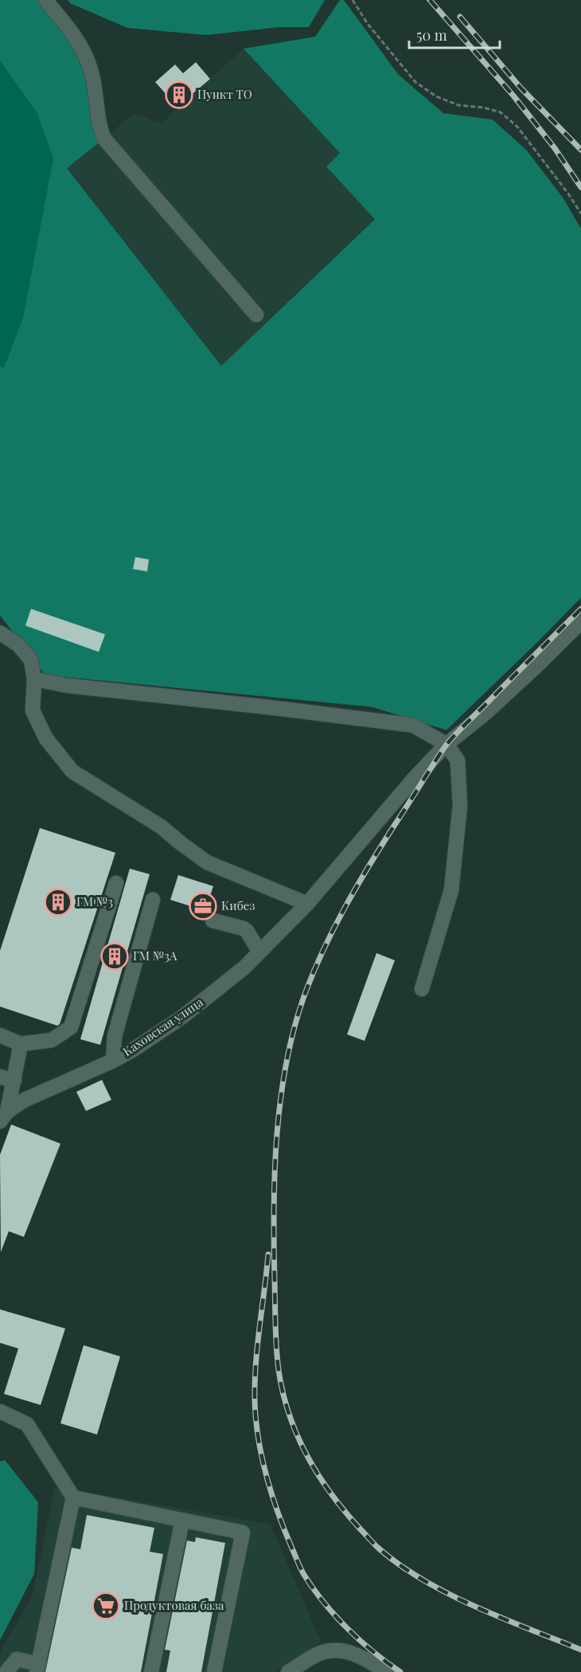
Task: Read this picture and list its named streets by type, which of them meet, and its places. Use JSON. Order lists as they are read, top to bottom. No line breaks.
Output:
{"streets":{"street":["Каховская улица"]},"places":{"building":["Пункт ТО","ГМ №3","ГМ №3А"],"office":["Кибез"],"supermarket":["Продуктовая база"]},"scale_bar":"50 m"}
